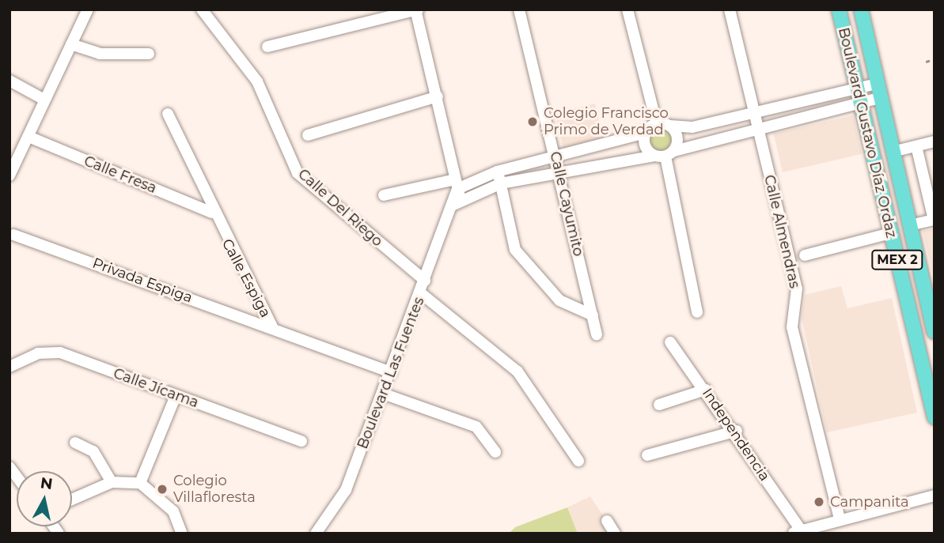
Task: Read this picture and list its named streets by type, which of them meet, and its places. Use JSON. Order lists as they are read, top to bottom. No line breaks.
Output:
{"streets":{"main road":["Boulevard Gustavo Díaz Ordaz","MEX 2"],"street":["Calle Fresa","Calle Cayumito","Calle Del Riego","Calle Almendras","Calle Espiga","Privada Espiga","Boulevard Las Fuentes","Calle Jícama","Independencia"]},"crossings":[["Calle Fresa","Calle Espiga"],["Calle Del Riego","Boulevard Las Fuentes"],["Calle Espiga","Privada Espiga"],["Calle Espiga","Boulevard Las Fuentes"]],"places":["Colegio Francisco Primo de Verdad","Colegio Villafloresta","Campanita"],"north":"top"}
